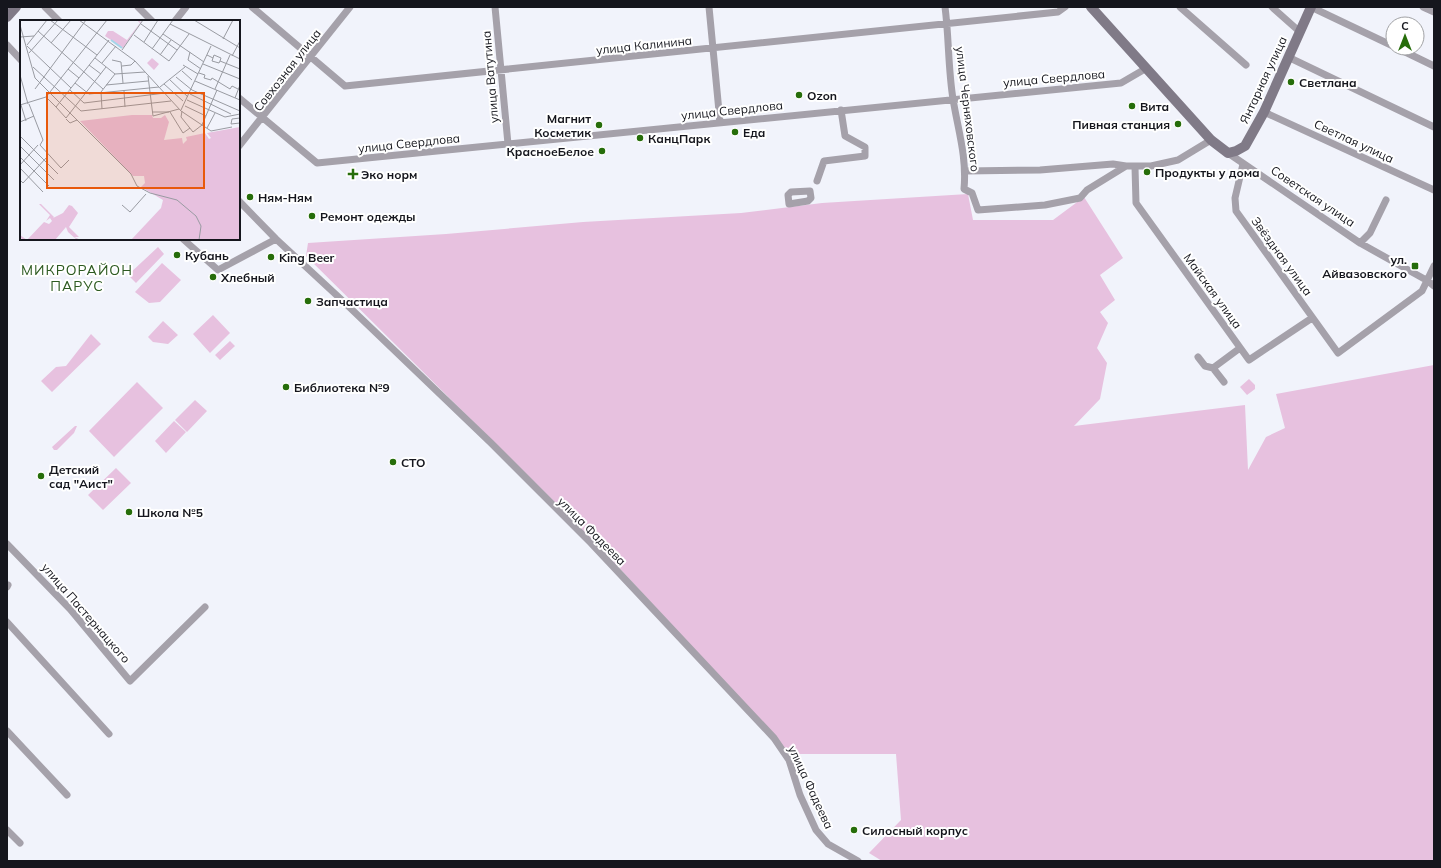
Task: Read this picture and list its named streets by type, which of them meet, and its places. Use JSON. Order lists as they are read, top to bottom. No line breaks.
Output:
{"streets":{"street":["улица Калинина","Совхозная улица","улица Ватутина","улица Свердлова","Янтарная улица","улица Черняховского","Светлая улица","Советская улица","Звёздная улица","Майская улица","улица Фадеева","улица Пастернацкого"]},"crossings":[["улица Калинина","Совхозная улица"],["улица Калинина","улица Ватутина"],["улица Калинина","улица Черняховского"],["Совхозная улица","улица Свердлова"],["улица Ватутина","улица Свердлова"],["улица Свердлова","улица Черняховского"],["улица Свердлова","Советская улица"],["Янтарная улица","Светлая улица"],["Янтарная улица","Советская улица"],["Советская улица","Звёздная улица"],["Звёздная улица","Майская улица"]],"districts":["МИКРОРАЙОН ПАРУС"],"places":{"other":["Светлана","Ozon","Вита","Пивная станция","Магнит Косметик","Еда","КанцПарк","КрасноеБелое","Продукты у дома","Ням-Ням","Ремонт одежды","Кубань","King Beer","Хлебный","Запчастица","Библиотека №9","СТО","Детский сад \"Аист\"","Школа №5","Силосный корпус"],"health":["Эко норм"],"transit":["ул. Айвазовского"]},"north":"top"}
